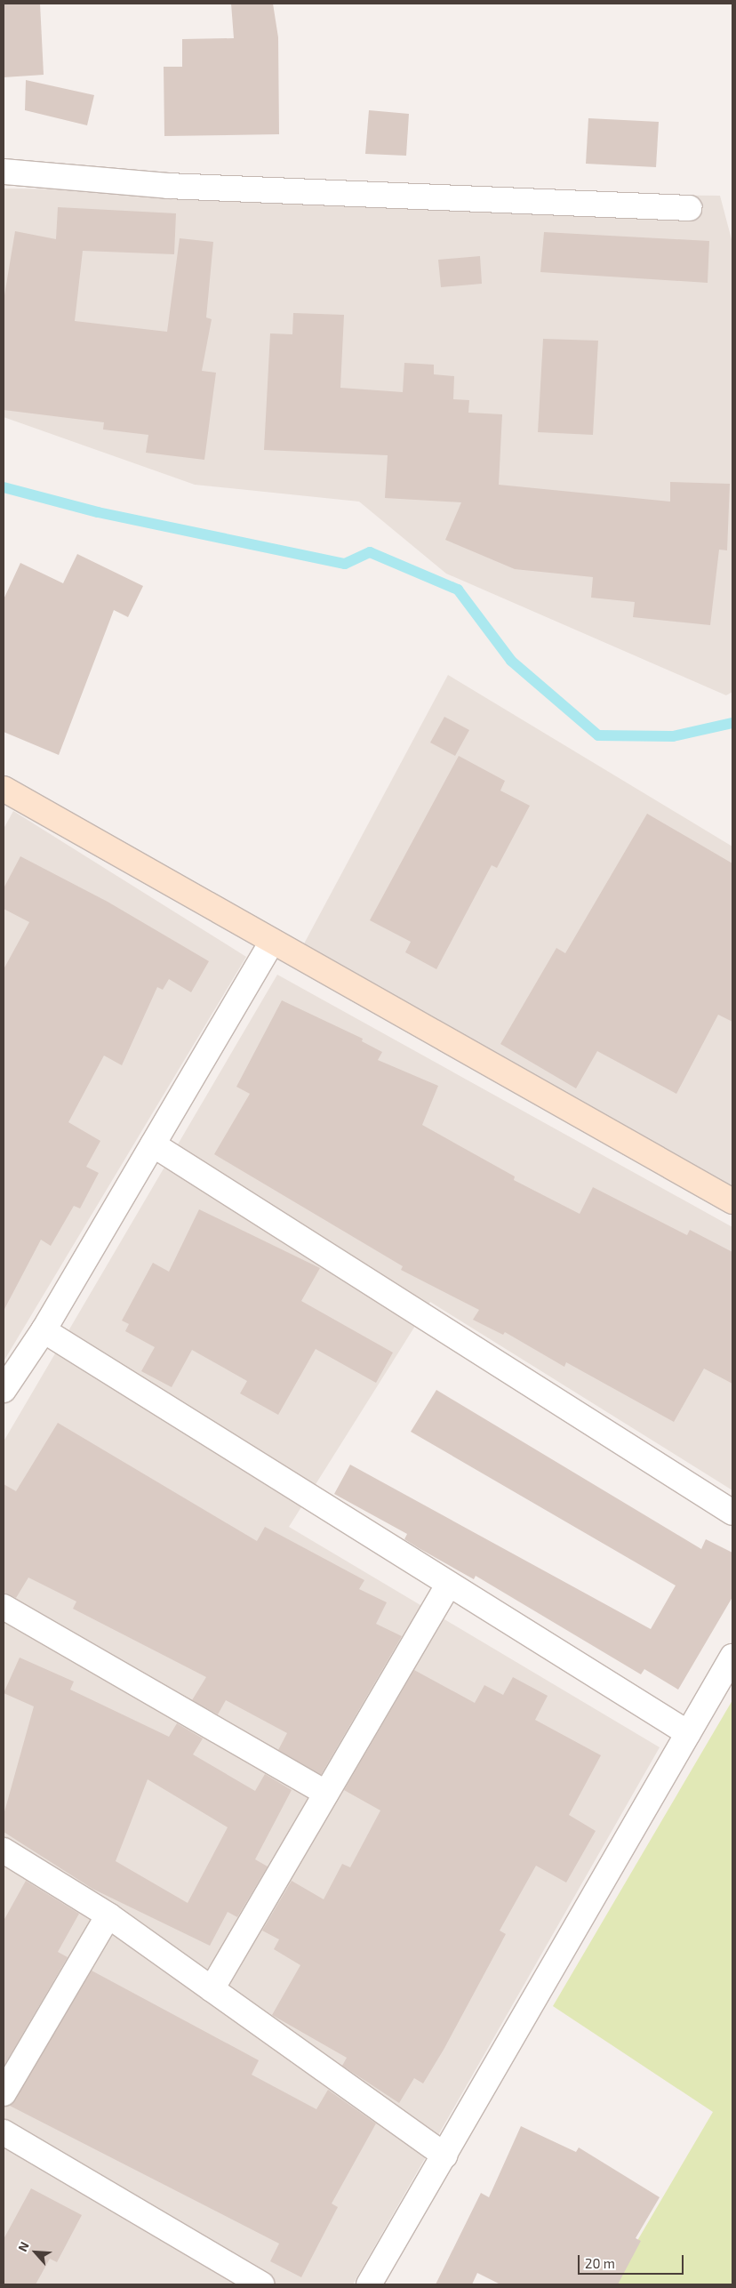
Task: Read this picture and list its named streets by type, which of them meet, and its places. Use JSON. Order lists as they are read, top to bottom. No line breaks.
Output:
{"scale_bar":"20 m","north":"top left"}
